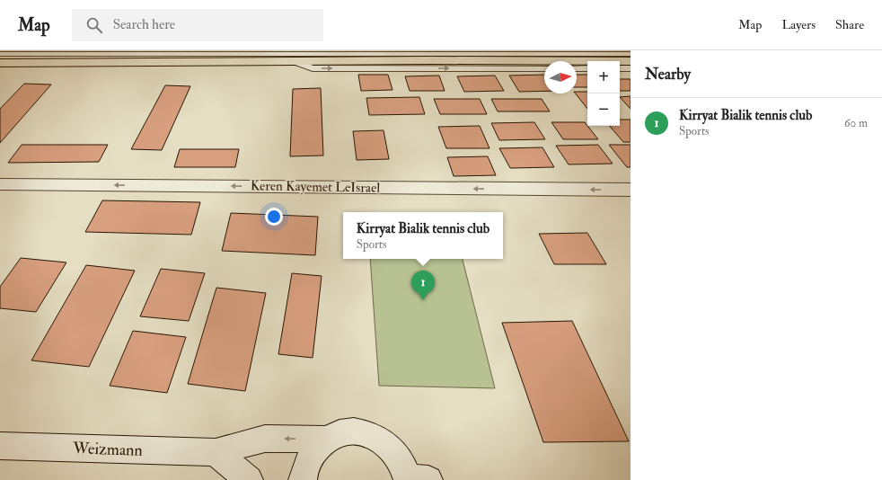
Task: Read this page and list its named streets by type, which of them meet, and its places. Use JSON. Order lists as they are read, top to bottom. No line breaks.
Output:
{"streets":{"street":["Keren Kayemet LeIsrael","Weizmann"]},"one_way":["Keren Kayemet LeIsrael"],"north":"right","page":{"header":"Map","search":"Search here","nav":["Map","Layers","Share"],"heading":"Nearby","map_buttons":["+","−"],"list":[{"mark":"1","name":"Kirryat Bialik tennis club","note":"Sports","value":"60 m"}],"popup":["Kirryat Bialik tennis club","Sports"],"pins":"1"}}
